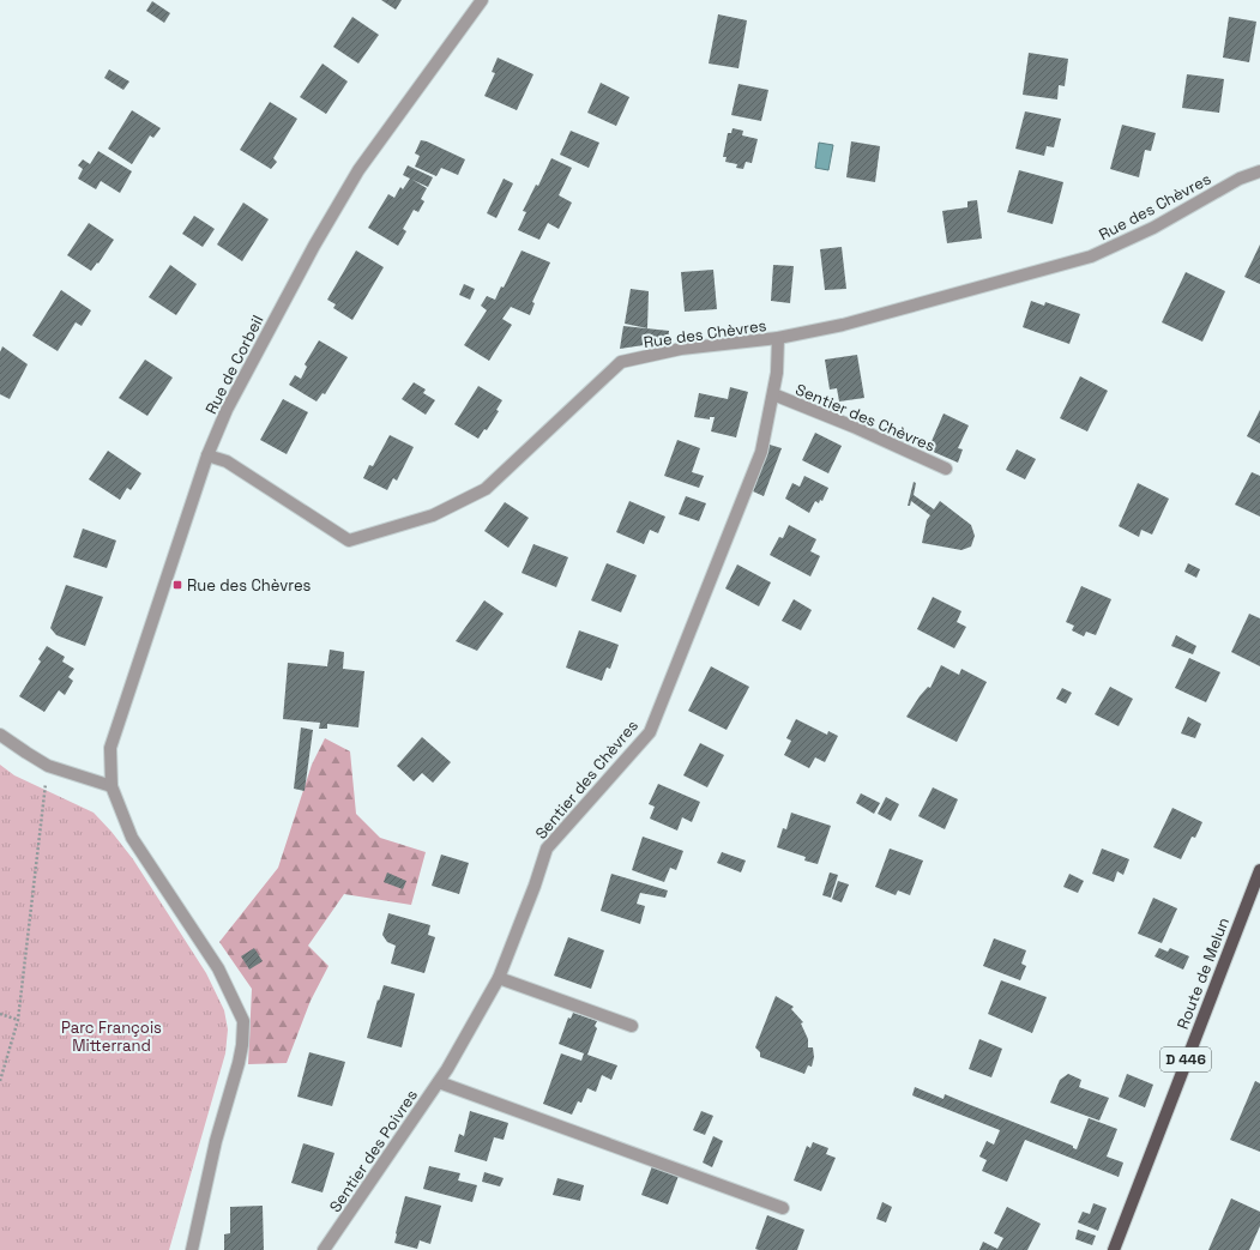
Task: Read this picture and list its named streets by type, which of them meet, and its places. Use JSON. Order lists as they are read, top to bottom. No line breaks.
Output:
{"streets":{"main road":["Route de Melun","D 446"],"street":["Rue des Chèvres","Rue de Corbeil","Sentier des Chèvres","Sentier des Poivres"]},"crossings":[["Rue des Chèvres","Rue de Corbeil"],["Rue des Chèvres","Sentier des Chèvres"],["Sentier des Chèvres","Sentier des Poivres"]],"parks":["Parc François Mitterrand"],"places":{"transit":["Rue des Chèvres"]}}
